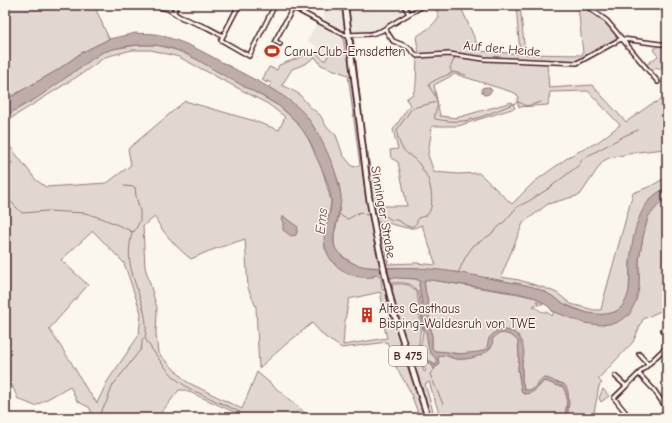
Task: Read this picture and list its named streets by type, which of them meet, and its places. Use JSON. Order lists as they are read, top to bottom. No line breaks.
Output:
{"streets":{"main road":["Sinninger Straße","B 475"],"street":["Auf der Heide"]},"water":["Ems"],"places":{"sports":["Canu-Club-Emsdetten"],"building":["Altes Gasthaus Bisping-Waldesruh von TWE"]}}
